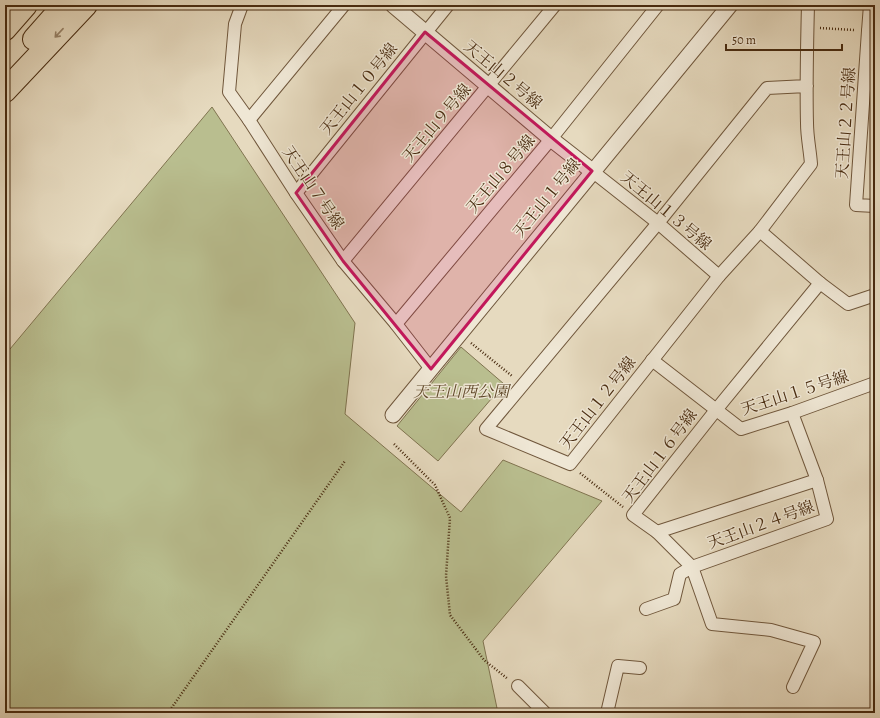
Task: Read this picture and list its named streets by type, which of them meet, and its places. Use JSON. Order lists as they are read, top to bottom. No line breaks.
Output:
{"streets":{"street":["天王山２号線","天王山１０号線","天王山９号線","天王山２２号線","天王山８号線","天王山７号線","天王山１号線","天王山１３号線","天王山１５号線","天王山１２号線","天王山１６号線","天王山２４号線"]},"crossings":[["天王山２号線","天王山１０号線"],["天王山２号線","天王山９号線"],["天王山２号線","天王山８号線"],["天王山２号線","天王山１号線"],["天王山２号線","天王山１３号線"],["天王山１０号線","天王山７号線"],["天王山９号線","天王山７号線"],["天王山８号線","天王山７号線"],["天王山７号線","天王山１号線"],["天王山１号線","天王山１３号線"],["天王山１３号線","天王山１２号線"],["天王山１５号線","天王山１２号線"],["天王山１５号線","天王山１６号線"]],"parks":["天王山西公園"],"scale_bar":"50 m"}
